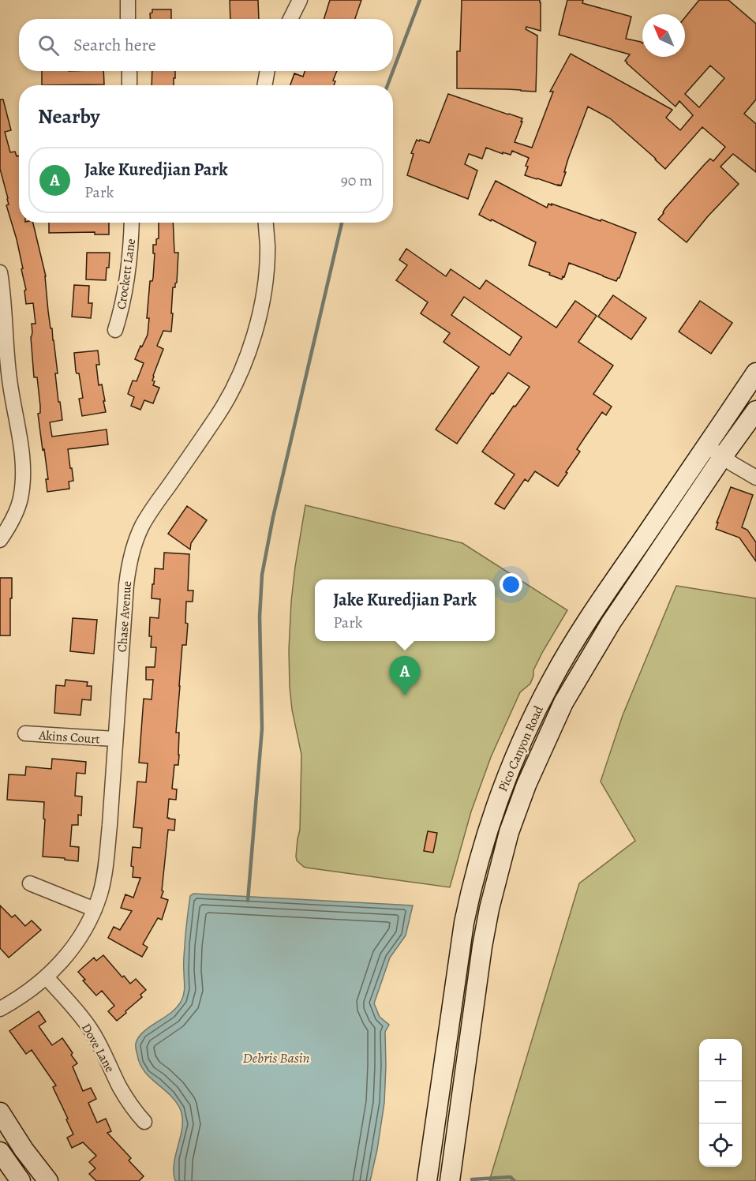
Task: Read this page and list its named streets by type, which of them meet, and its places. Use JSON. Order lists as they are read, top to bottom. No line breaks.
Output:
{"streets":{"main road":["Pico Canyon Road"],"street":["Crockett Lane","Chase Avenue","Akins Court","Dove Lane"]},"crossings":[["Chase Avenue","Akins Court"],["Chase Avenue","Dove Lane"]],"water":["Debris Basin"],"north":"top left","page":{"search":"Search here","heading":"Nearby","list":[{"mark":"A","name":"Jake Kuredjian Park","note":"Park","value":"90 m"}],"popup":["Jake Kuredjian Park","Park"],"pins":"A","map_buttons":["+","−"]}}
